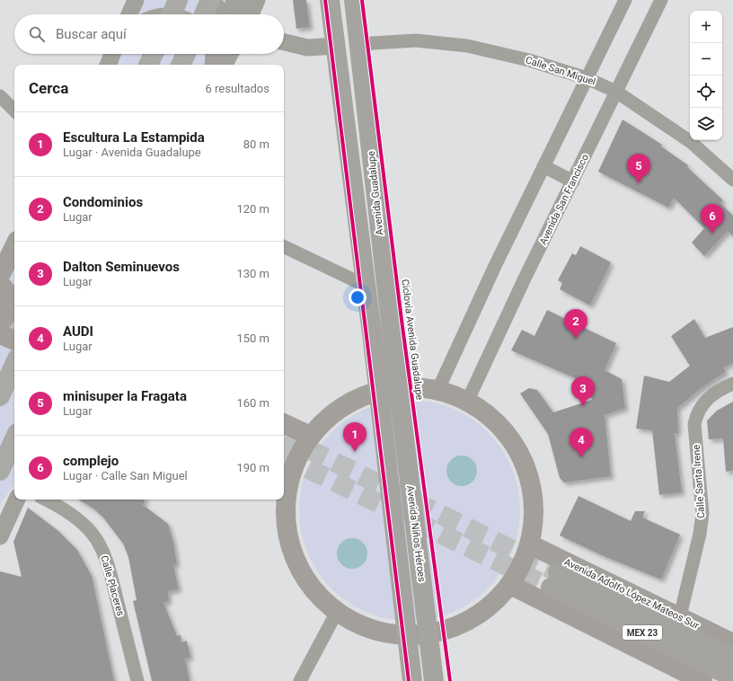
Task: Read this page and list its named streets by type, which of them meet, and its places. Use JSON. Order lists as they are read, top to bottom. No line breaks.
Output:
{"streets":{"main road":["Avenida Guadalupe","Avenida Niños Héroes","Avenida Adolfo López Mateos Sur","MEX 23"],"street":["Calle San Miguel","Avenida San Francisco","Calle Santa Irene","Calle Placeres"],"cycle path":["Ciclovía Avenida Guadalupe"]},"crossings":[["Calle San Miguel","Avenida Guadalupe"],["Calle San Miguel","Avenida San Francisco"],["Avenida Guadalupe","Avenida Niños Héroes"],["Calle Santa Irene","Avenida Adolfo López Mateos Sur"]],"page":{"map_buttons":["+","−"],"search":"Buscar aquí","heading":["Cerca","6 resultados"],"list":[{"mark":"1","name":"Escultura La Estampida","note":"Lugar · Avenida Guadalupe","value":"80 m"},{"mark":"2","name":"Condominios","note":"Lugar","value":"120 m"},{"mark":"3","name":"Dalton Seminuevos","note":"Lugar","value":"130 m"},{"mark":"4","name":"AUDI","note":"Lugar","value":"150 m"},{"mark":"5","name":"minisuper la Fragata","note":"Lugar","value":"160 m"},{"mark":"6","name":"complejo","note":"Lugar · Calle San Miguel","value":"190 m"}],"pins":["5","6","2","3","1","4"]}}
